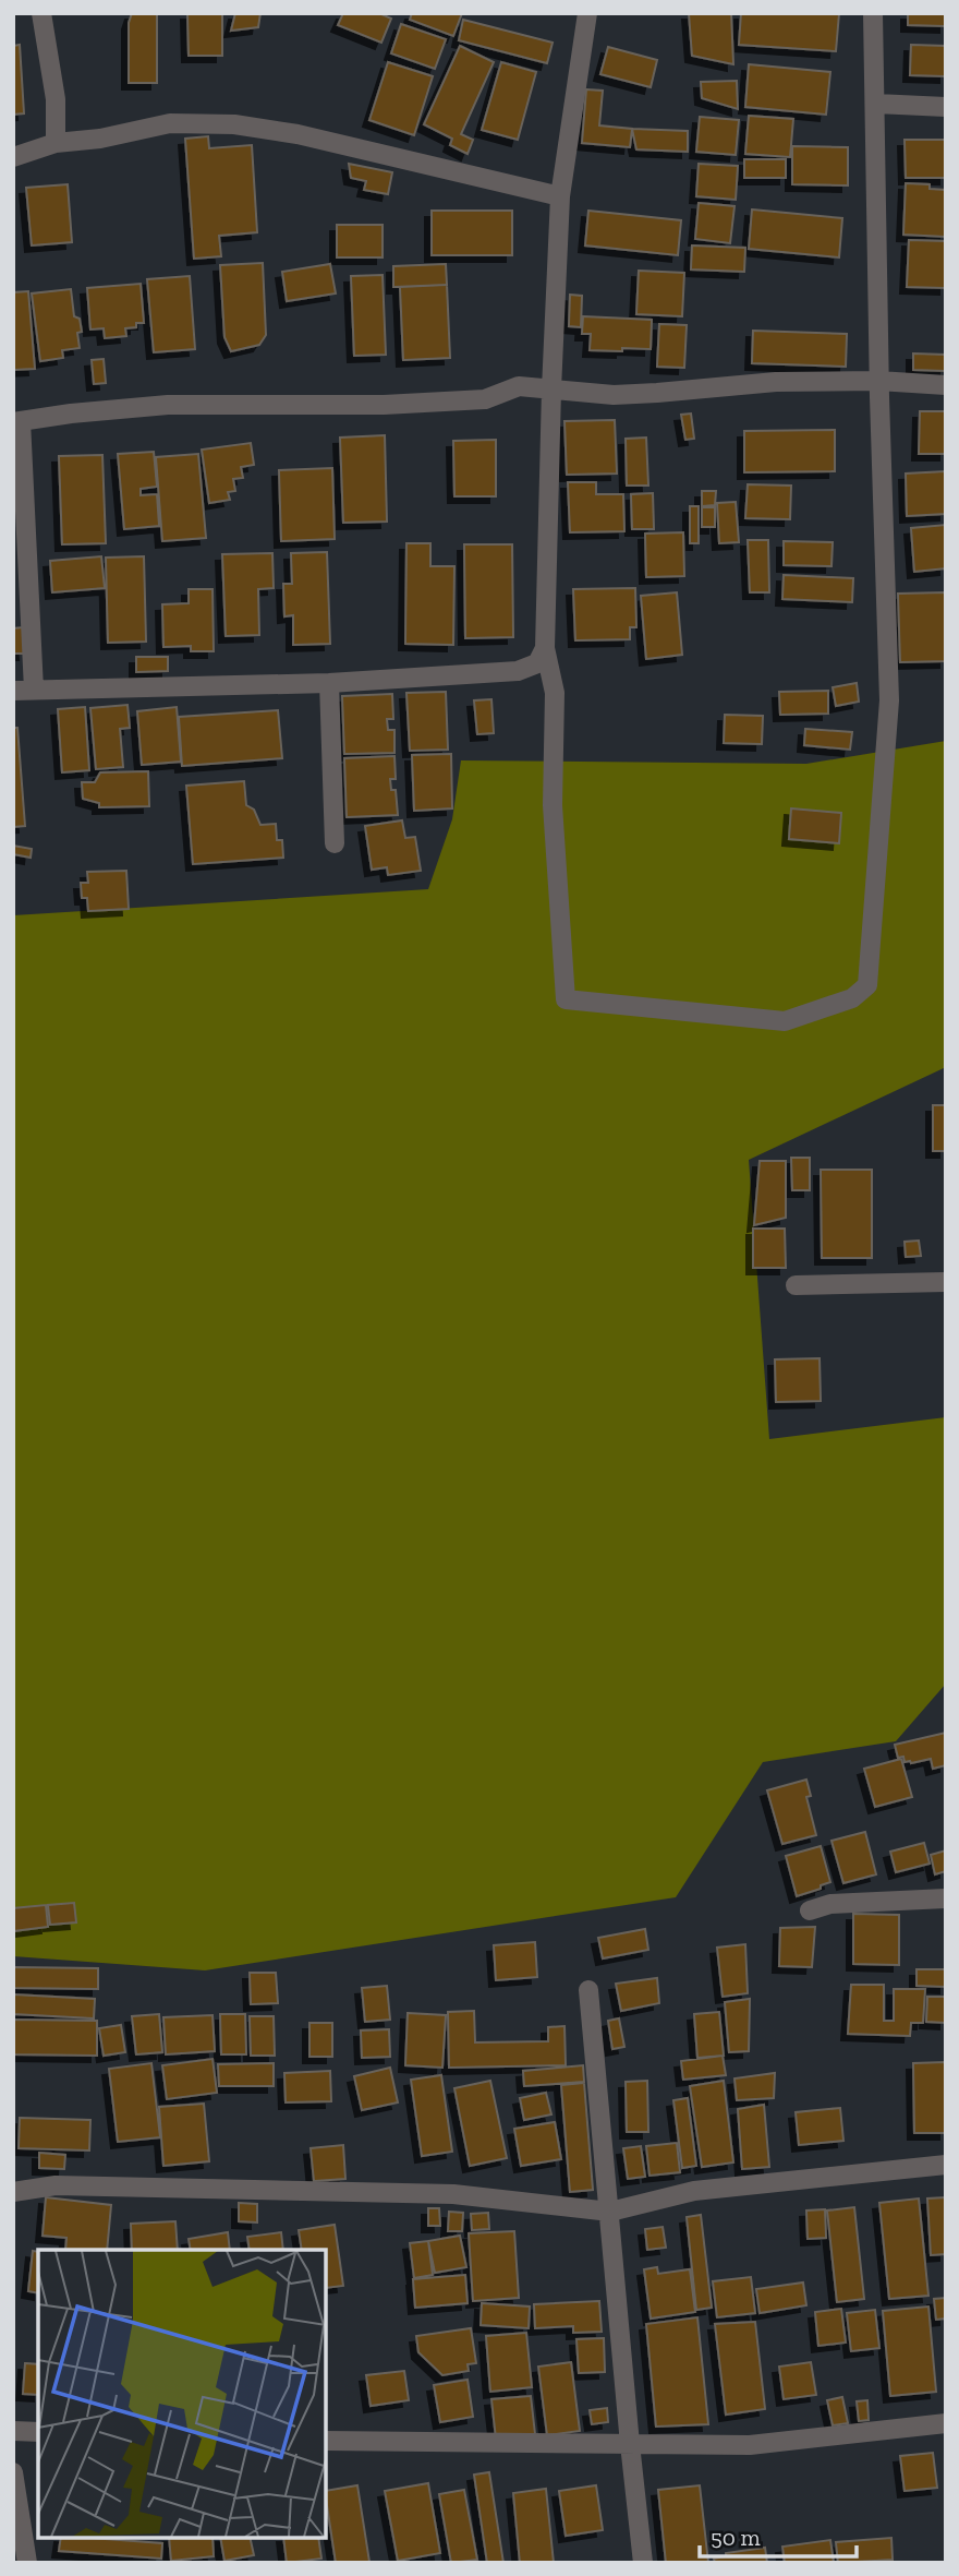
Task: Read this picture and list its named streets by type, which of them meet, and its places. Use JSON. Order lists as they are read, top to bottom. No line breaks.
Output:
{"scale_bar":"50 m"}
